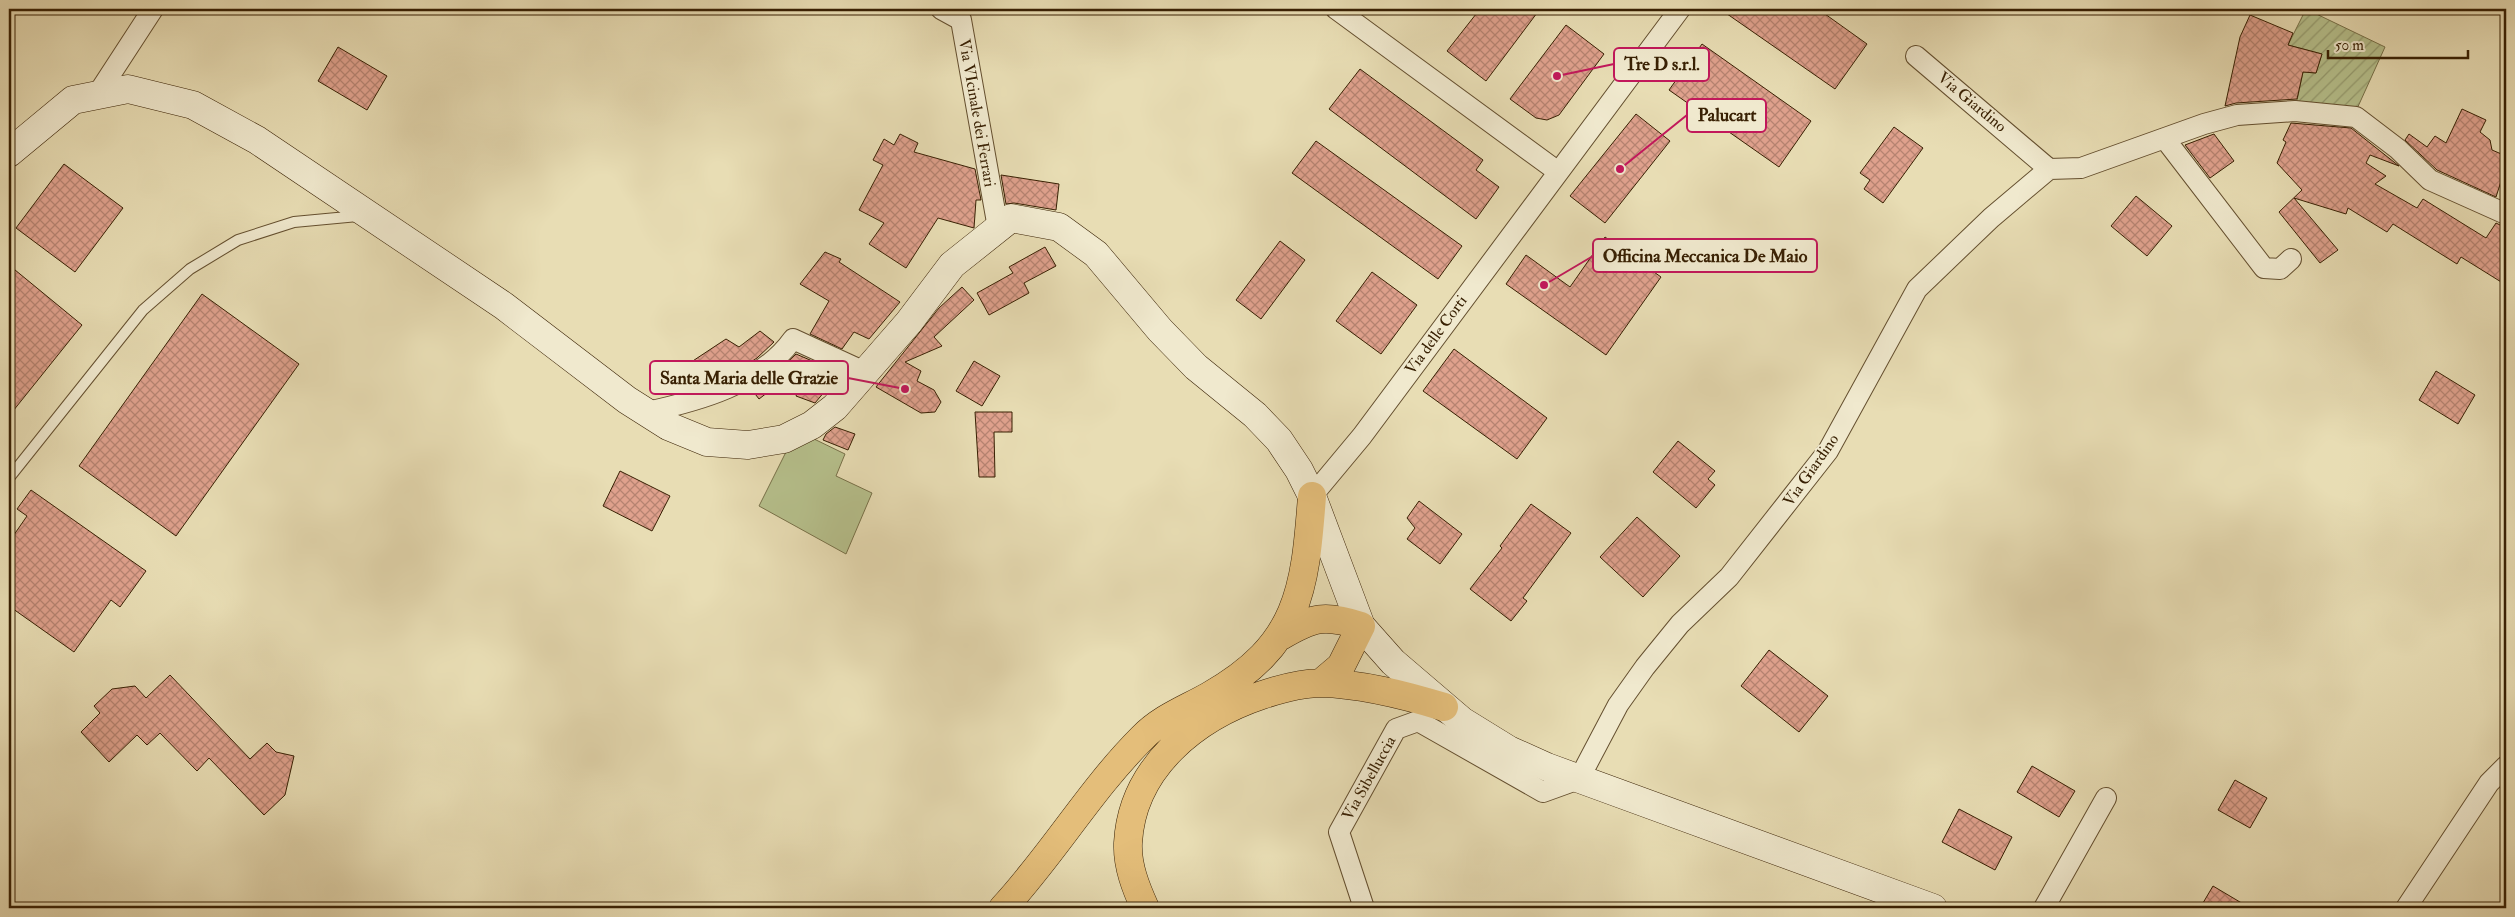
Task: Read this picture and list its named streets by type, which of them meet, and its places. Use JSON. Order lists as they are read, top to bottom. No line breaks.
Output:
{"streets":{"street":["Via Giardino","Via VIcinale dei Ferrari","Via delle Corti","Via Sibelluccia"]},"crossings":[["Via Giardino","Via Sibelluccia"]],"places":["Tre D s.r.l.","Palucart","Officina Meccanica De Maio","Santa Maria delle Grazie"],"scale_bar":"50 m"}
